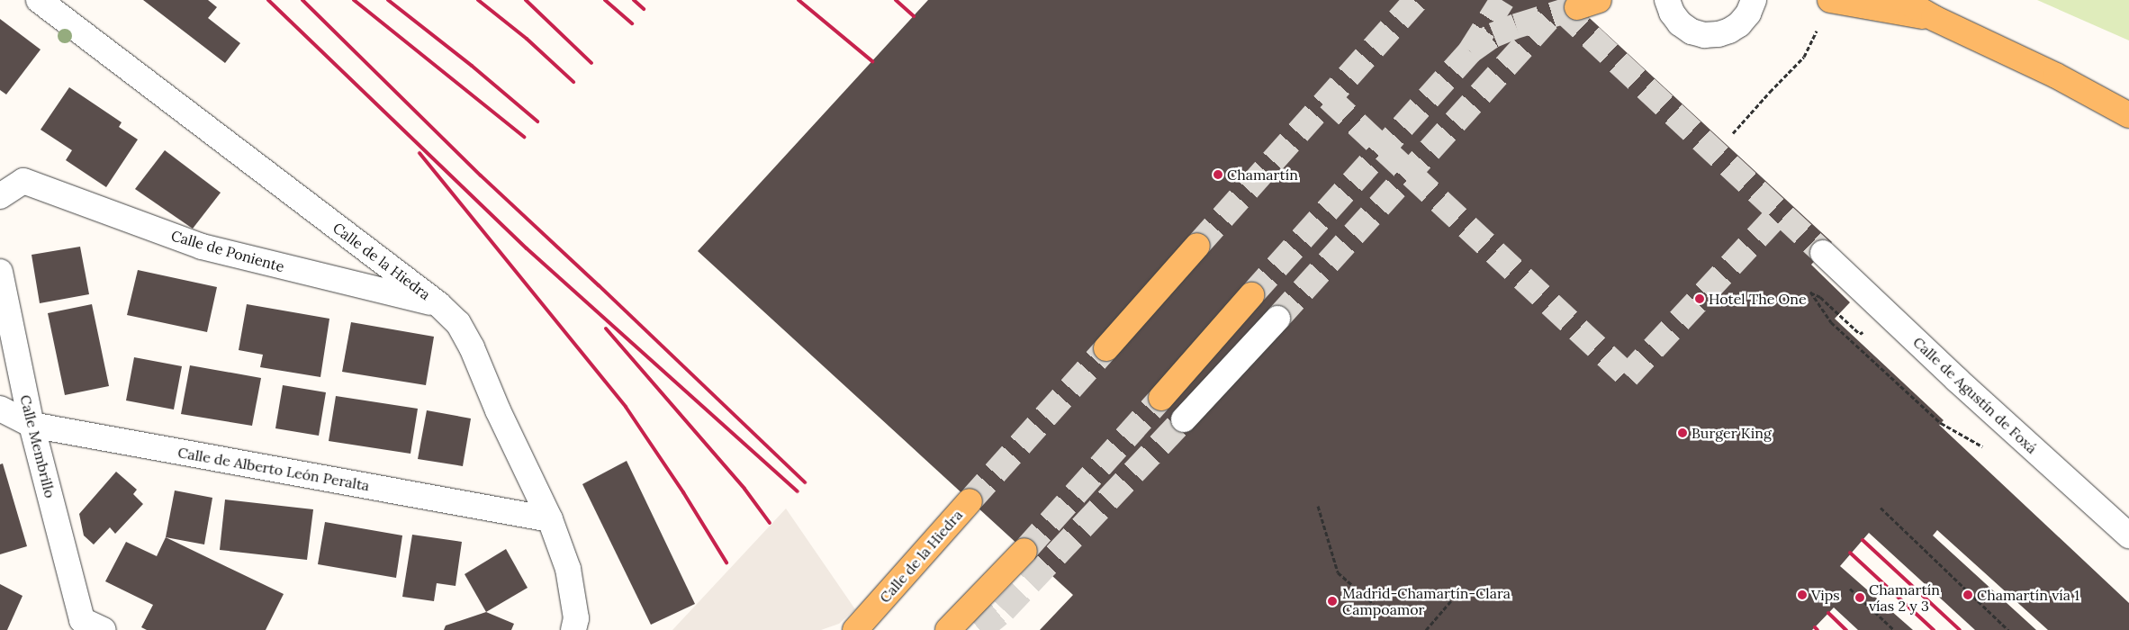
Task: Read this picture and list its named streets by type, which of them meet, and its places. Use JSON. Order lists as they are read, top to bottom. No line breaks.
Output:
{"streets":{"main road":["Calle de la Hiedra"],"street":["Calle de Poniente","Calle de Agustín de Foxá","Calle Membrillo","Calle de Alberto León Peralta"]},"crossings":[["Calle de Poniente","Calle de la Hiedra"],["Calle de la Hiedra","Calle de Alberto León Peralta"],["Calle Membrillo","Calle de Alberto León Peralta"]],"places":["Chamartín","Hotel The One","Burger King","Vips","Chamartín vía 1","Chamartín vías 2 y 3","Madrid-Chamartín-Clara Campoamor"]}
